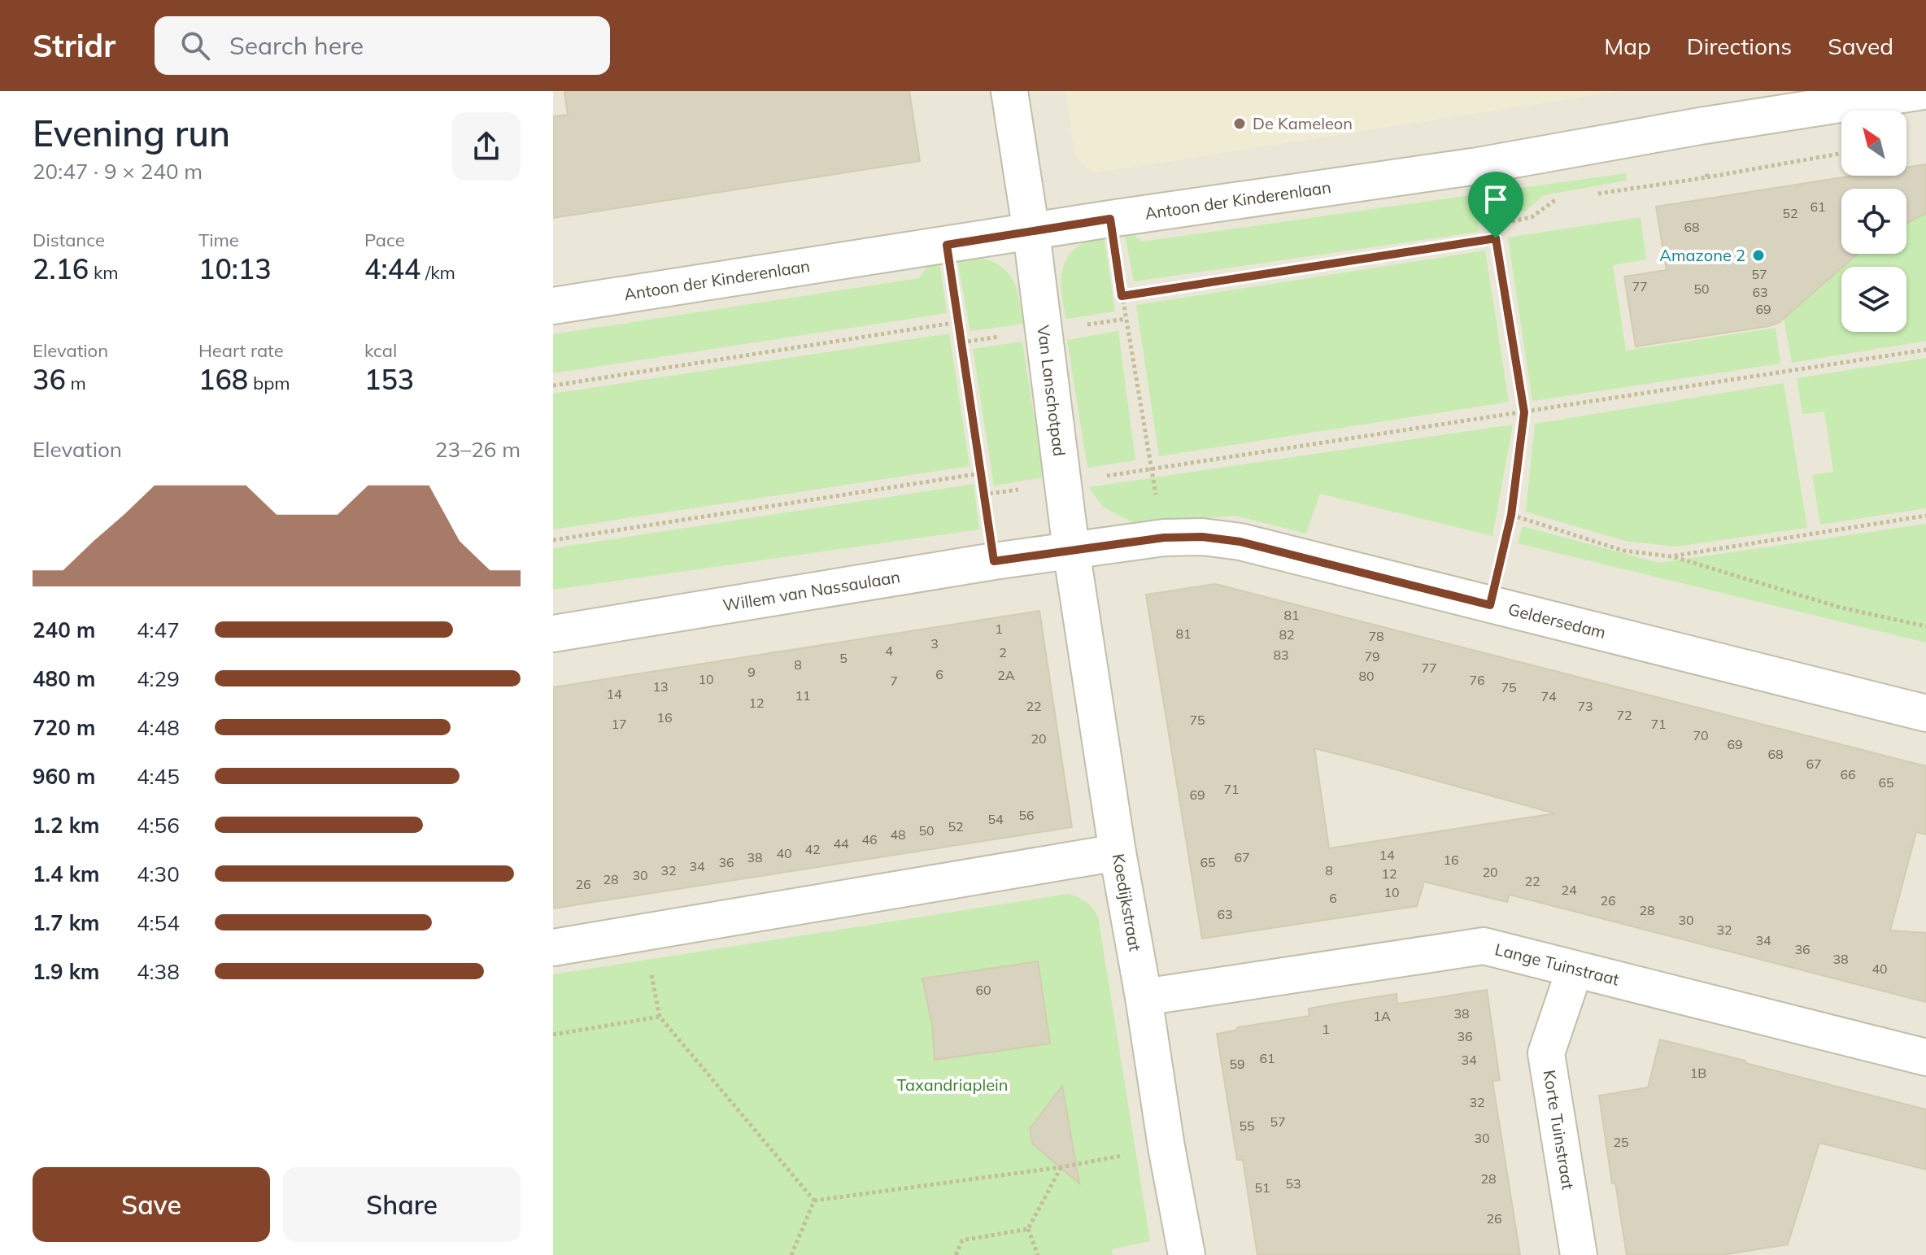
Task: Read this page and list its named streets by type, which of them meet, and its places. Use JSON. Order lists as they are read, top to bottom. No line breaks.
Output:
{"streets":{"street":["Antoon der Kinderenlaan","Van Lanschotpad","Willem van Nassaulaan","Geldersedam","Koedijkstraat","Lange Tuinstraat","Korte Tuinstraat"]},"crossings":[["Antoon der Kinderenlaan","Van Lanschotpad"],["Van Lanschotpad","Willem van Nassaulaan"],["Van Lanschotpad","Geldersedam"],["Van Lanschotpad","Koedijkstraat"],["Willem van Nassaulaan","Geldersedam"],["Willem van Nassaulaan","Koedijkstraat"],["Geldersedam","Koedijkstraat"],["Koedijkstraat","Lange Tuinstraat"],["Lange Tuinstraat","Korte Tuinstraat"]],"parks":["Taxandriaplein"],"places":["De Kameleon","Amazone 2"],"house_numbers":["61","52","68","57","77","50","63","69","81","1","81","82","78","3","4","2","83","79","5","8","77","9","6","2A","80","10","76","7","13","75","14","11","74","12","22","73","72","16","75","17","71","70","20","69","68","67","66","65","71","69","56","54","52","50","48","46","44","42","40","14","38","67","16","36","65","34","32","8","20","12","30","28","22","26","24","10","6","26","28","63","30","32","34","36","38","40","60","38","1A","1","36","61","34","59","1B","32","57","55","30","25","28","53","51","26"],"north":"top left","page":{"header":"Stridr","search":"Search here","nav":["Map","Directions","Saved"],"heading":["Evening run","20:47 · 9 × 240 m"],"stats":[["Distance","2.16 km"],["Time","10:13"],["Pace","4:44 /km"],["Elevation","36 m"],["Heart rate","168 bpm"],["kcal","153"]],"chart":["Elevation","23–26 m"],"list":[{"name":"240 m","note":"4:47"},{"name":"480 m","note":"4:29"},{"name":"720 m","note":"4:48"},{"name":"960 m","note":"4:45"},{"name":"1.2 km","note":"4:56"},{"name":"1.4 km","note":"4:30"},{"name":"1.7 km","note":"4:54"},{"name":"1.9 km","note":"4:38"}],"buttons":["Save","Share"]}}
